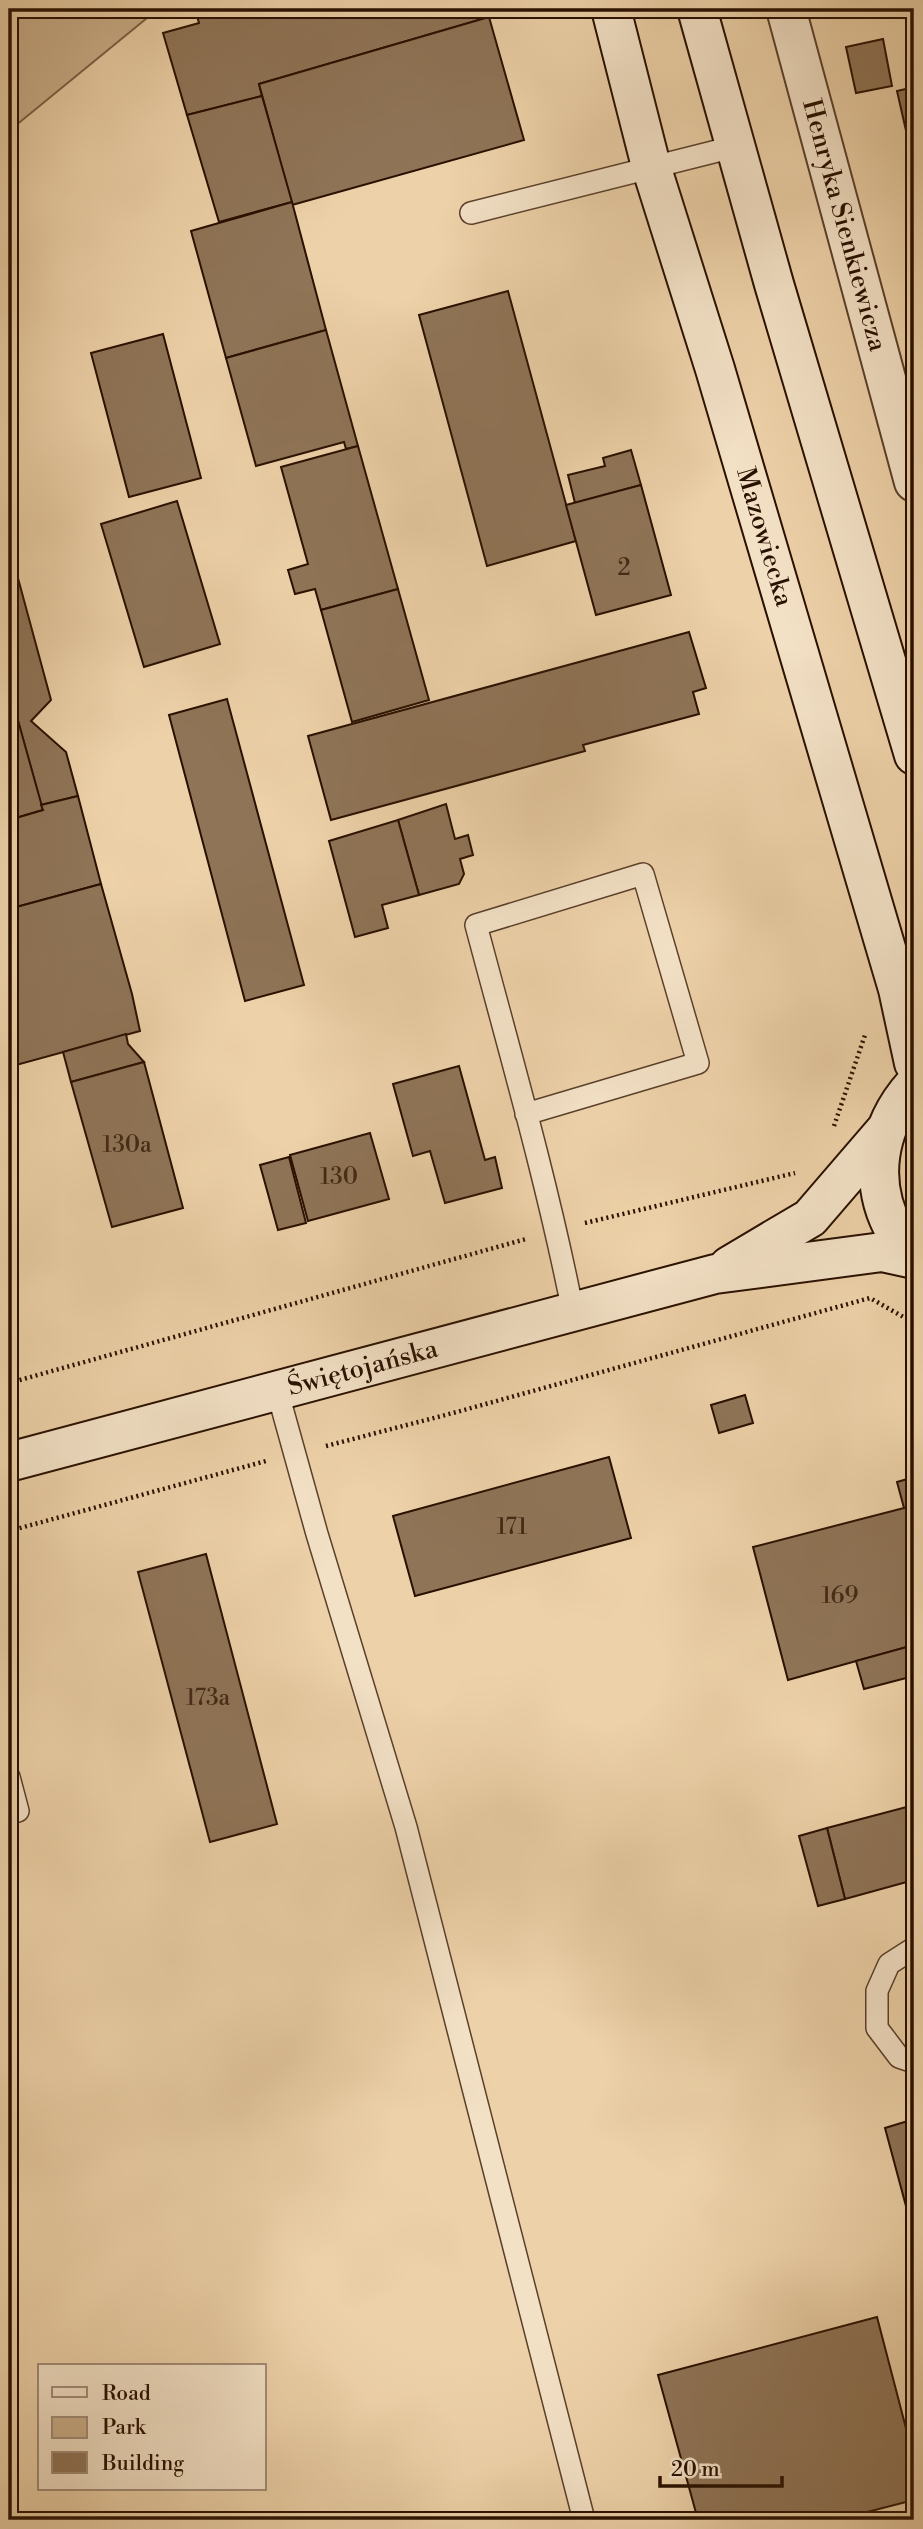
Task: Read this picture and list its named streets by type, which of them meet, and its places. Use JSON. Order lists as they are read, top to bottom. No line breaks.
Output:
{"streets":{"main road":["Henryka Sienkiewicza","Mazowiecka","Świętojańska"]},"house_numbers":["2","130a","130","171","169","173a"],"legend":["Road","Park","Building"],"scale_bar":"20 m"}
